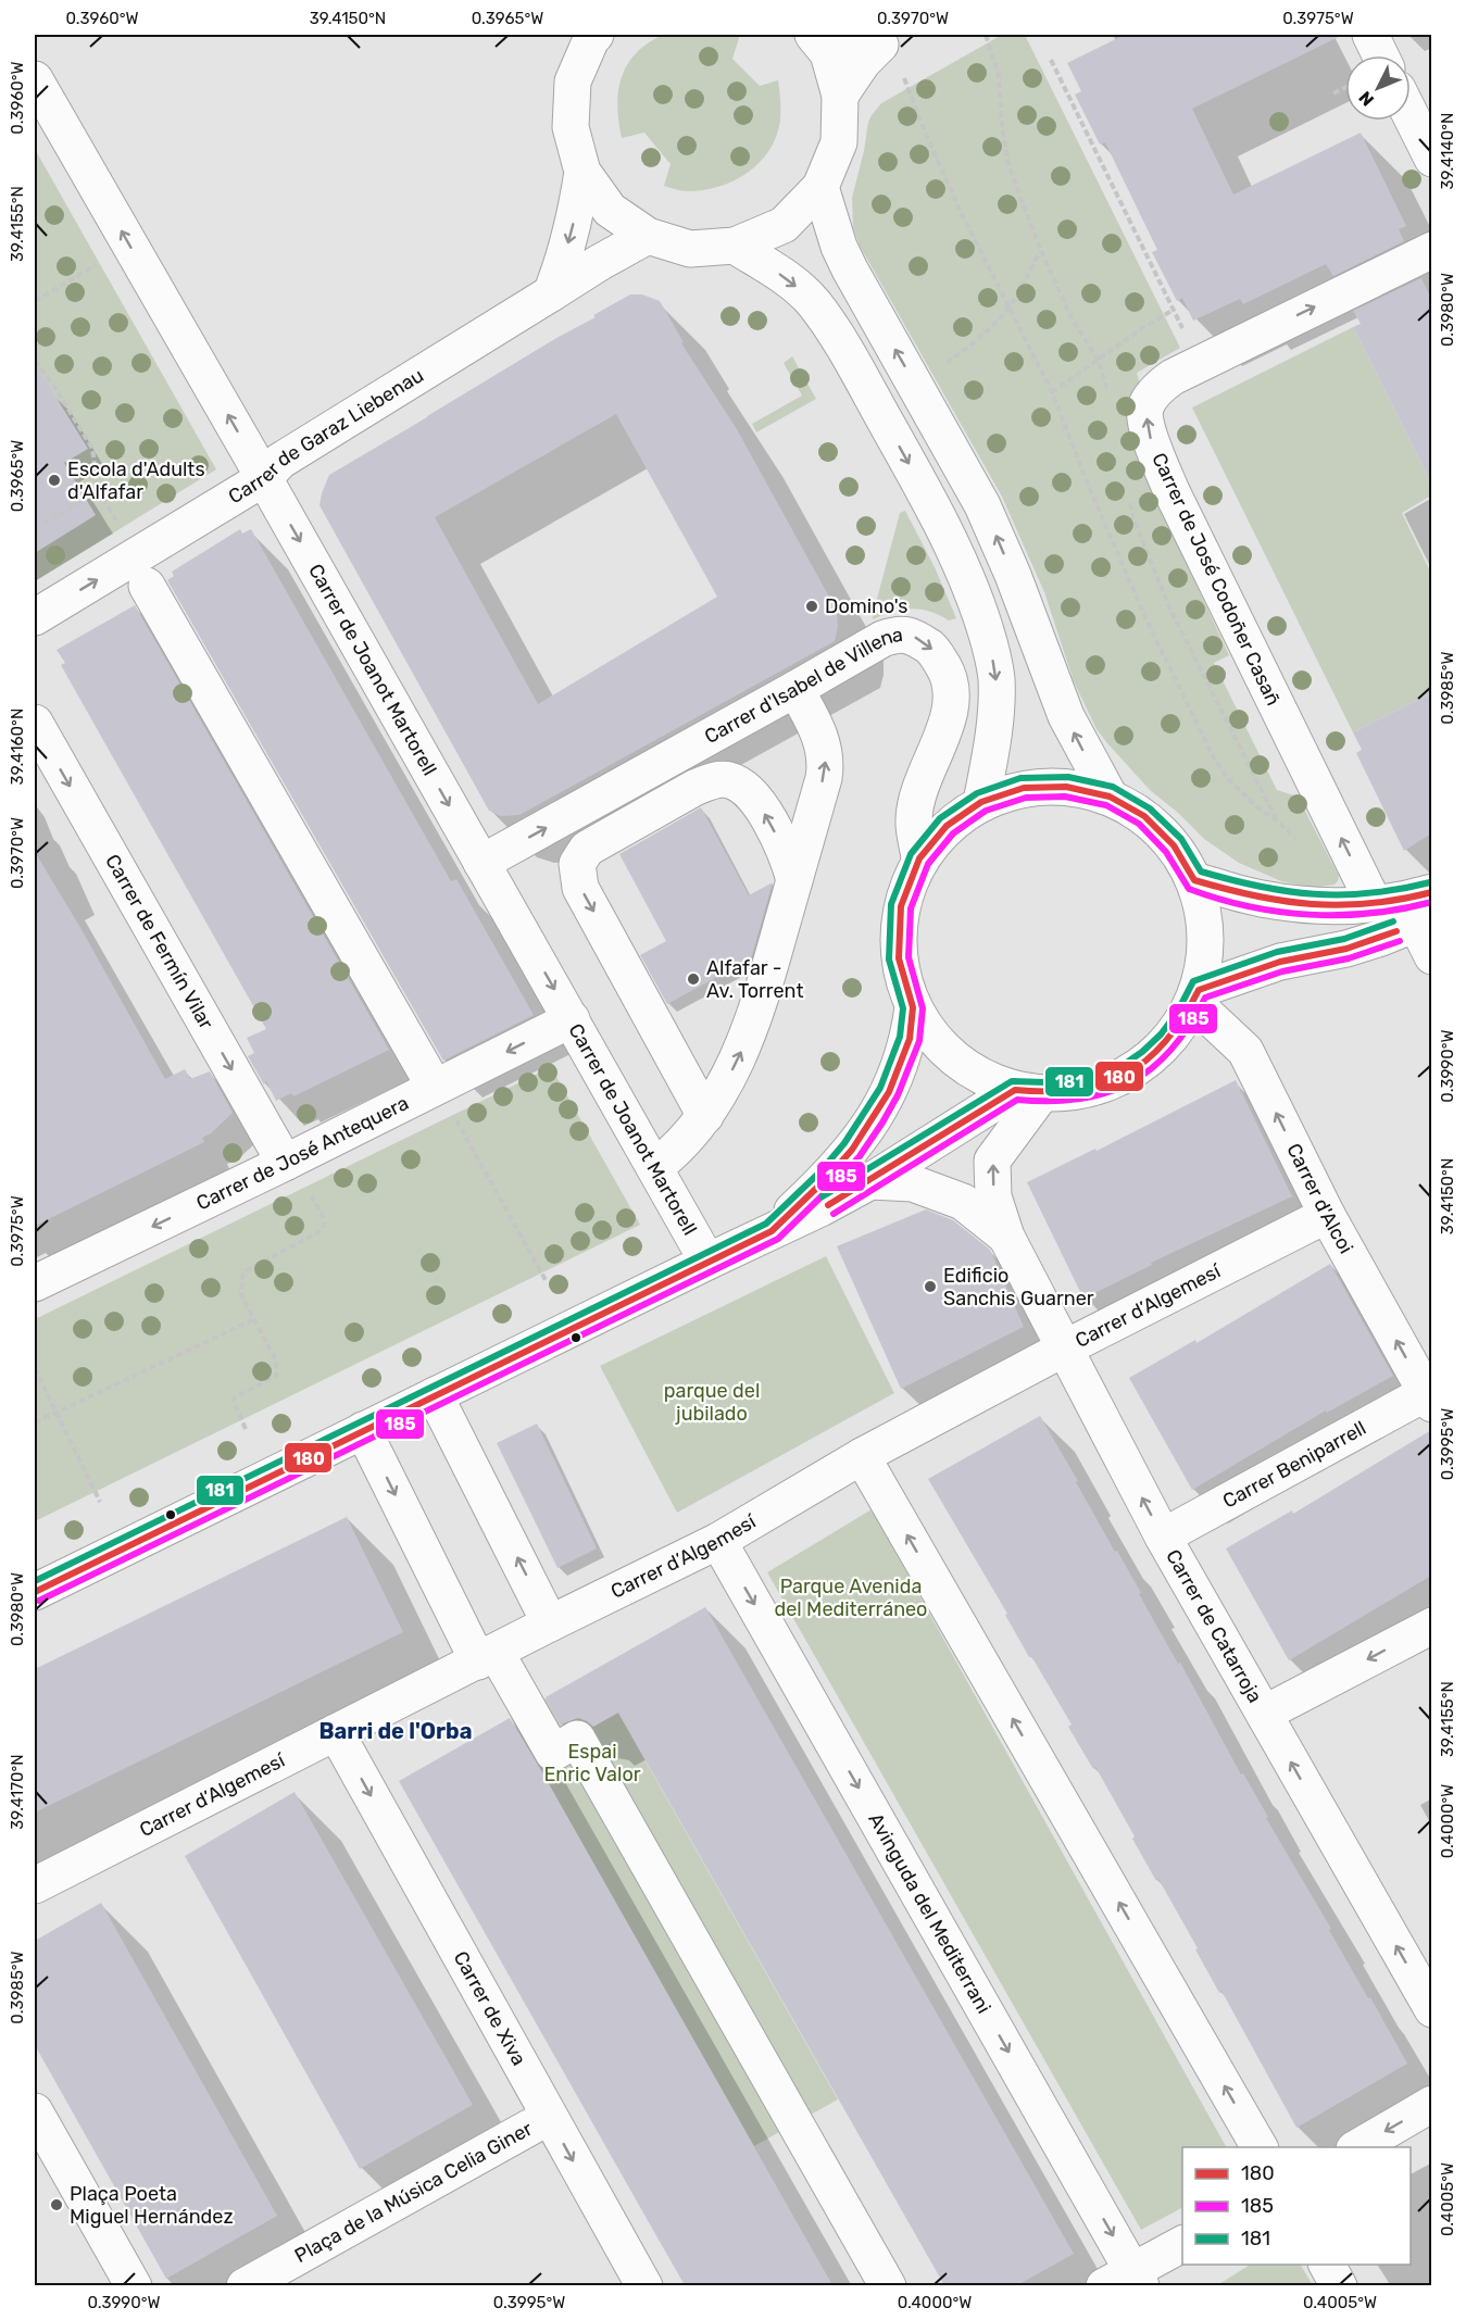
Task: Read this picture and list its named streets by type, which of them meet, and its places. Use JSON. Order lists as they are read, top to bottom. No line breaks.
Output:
{"streets":{"street":["Carrer de Garaz Liebenau","Carrer de José Codoñer Casañ","Carrer de Joanot Martorell","Carrer d'Isabel de Villena","Carrer de Fermín Vilar","Carrer de José Antequera","Carrer d'Alcoi","Carrer d’Algemesí","Carrer Beniparrell","Carrer de Catarroja","Avinguda del Mediterrani","Carrer de Xiva","Plaça de la Música Celia Giner"]},"crossings":[["Carrer de Garaz Liebenau","Carrer de Joanot Martorell"],["Carrer de Joanot Martorell","Carrer d'Isabel de Villena"],["Carrer de Joanot Martorell","Carrer de José Antequera"],["Carrer de Fermín Vilar","Carrer de José Antequera"],["Carrer d'Alcoi","Carrer d’Algemesí"],["Carrer d'Alcoi","Carrer Beniparrell"],["Carrer d’Algemesí","Carrer de Catarroja"],["Carrer d’Algemesí","Avinguda del Mediterrani"],["Carrer d’Algemesí","Carrer de Xiva"],["Carrer Beniparrell","Carrer de Catarroja"],["Carrer de Xiva","Plaça de la Música Celia Giner"]],"one_way":["Carrer de Garaz Liebenau","Carrer d'Alcoi"],"districts":["Barri de l'Orba"],"parks":["parque del jubilado","Parque Avenida del Mediterráneo","Espai Enric Valor"],"places":["Escola d'Adults d'Alfafar","Domino's","Alfafar - Av. Torrent","Edificio Sanchis Guarner","Plaça Poeta Miguel Hernández"],"lines":["transit line 181","transit line 180","transit line 185"],"legend":["180","185","181"],"north":"bottom left","coordinates":["0.3960°W","39.4150°N","0.3965°W","0.3970°W","0.3975°W","39.4140°N","39.4155°N","0.3980°W","0.3985°W","39.4160°N","0.3990°W","0.3995°W","39.4170°N","0.4000°W","0.4005°W"]}
